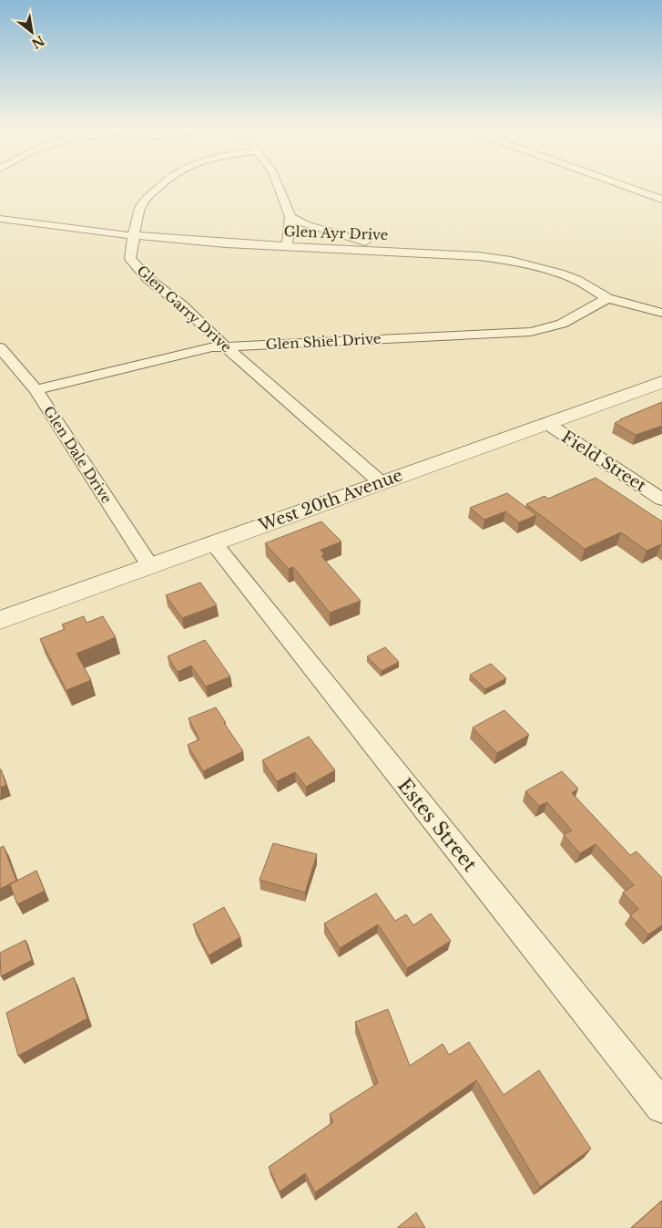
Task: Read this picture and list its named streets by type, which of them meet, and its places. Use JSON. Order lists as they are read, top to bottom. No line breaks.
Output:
{"streets":{"street":["Glen Ayr Drive","Glen Garry Drive","Glen Shiel Drive","Glen Dale Drive","Field Street","West 20th Avenue","Estes Street"]},"crossings":[["Glen Ayr Drive","Glen Garry Drive"],["Glen Ayr Drive","Glen Shiel Drive"],["Glen Garry Drive","Glen Shiel Drive"],["Glen Garry Drive","West 20th Avenue"],["Glen Shiel Drive","Glen Dale Drive"],["Glen Dale Drive","West 20th Avenue"],["Field Street","West 20th Avenue"],["West 20th Avenue","Estes Street"]],"north":"bottom right"}
